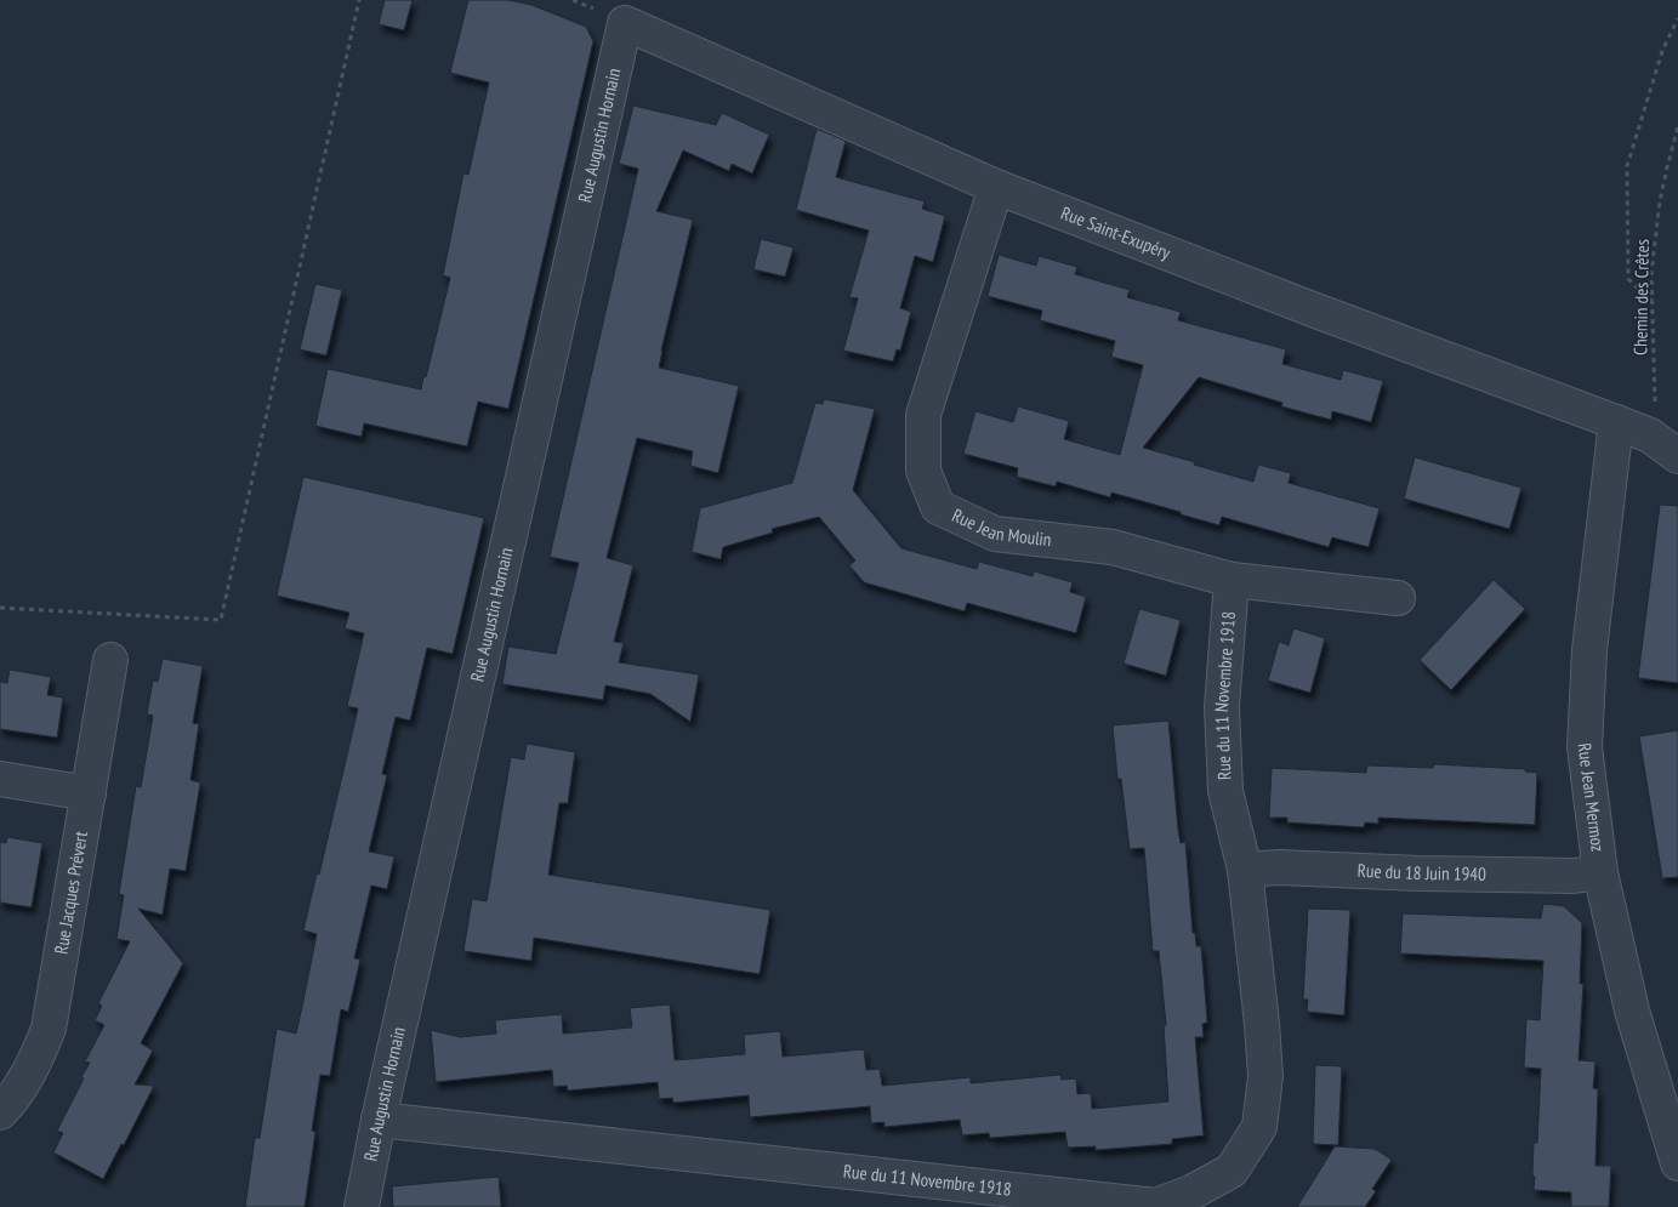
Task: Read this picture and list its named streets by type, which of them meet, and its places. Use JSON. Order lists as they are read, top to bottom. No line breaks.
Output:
{"streets":{"street":["Rue Augustin Hornain","Rue Saint-Exupéry","Rue Jean Moulin","Rue du 11 Novembre 1918","Rue Jean Mermoz","Rue du 18 Juin 1940","Rue Jacques Prévert"],"path":["Chemin des Crêtes"]},"crossings":[["Rue Augustin Hornain","Rue Saint-Exupéry"],["Rue Augustin Hornain","Rue du 11 Novembre 1918"],["Rue Saint-Exupéry","Chemin des Crêtes"],["Rue Saint-Exupéry","Rue Jean Moulin"],["Rue Saint-Exupéry","Rue Jean Mermoz"],["Rue Jean Moulin","Rue du 11 Novembre 1918"],["Rue du 11 Novembre 1918","Rue du 18 Juin 1940"],["Rue Jean Mermoz","Rue du 18 Juin 1940"]]}
